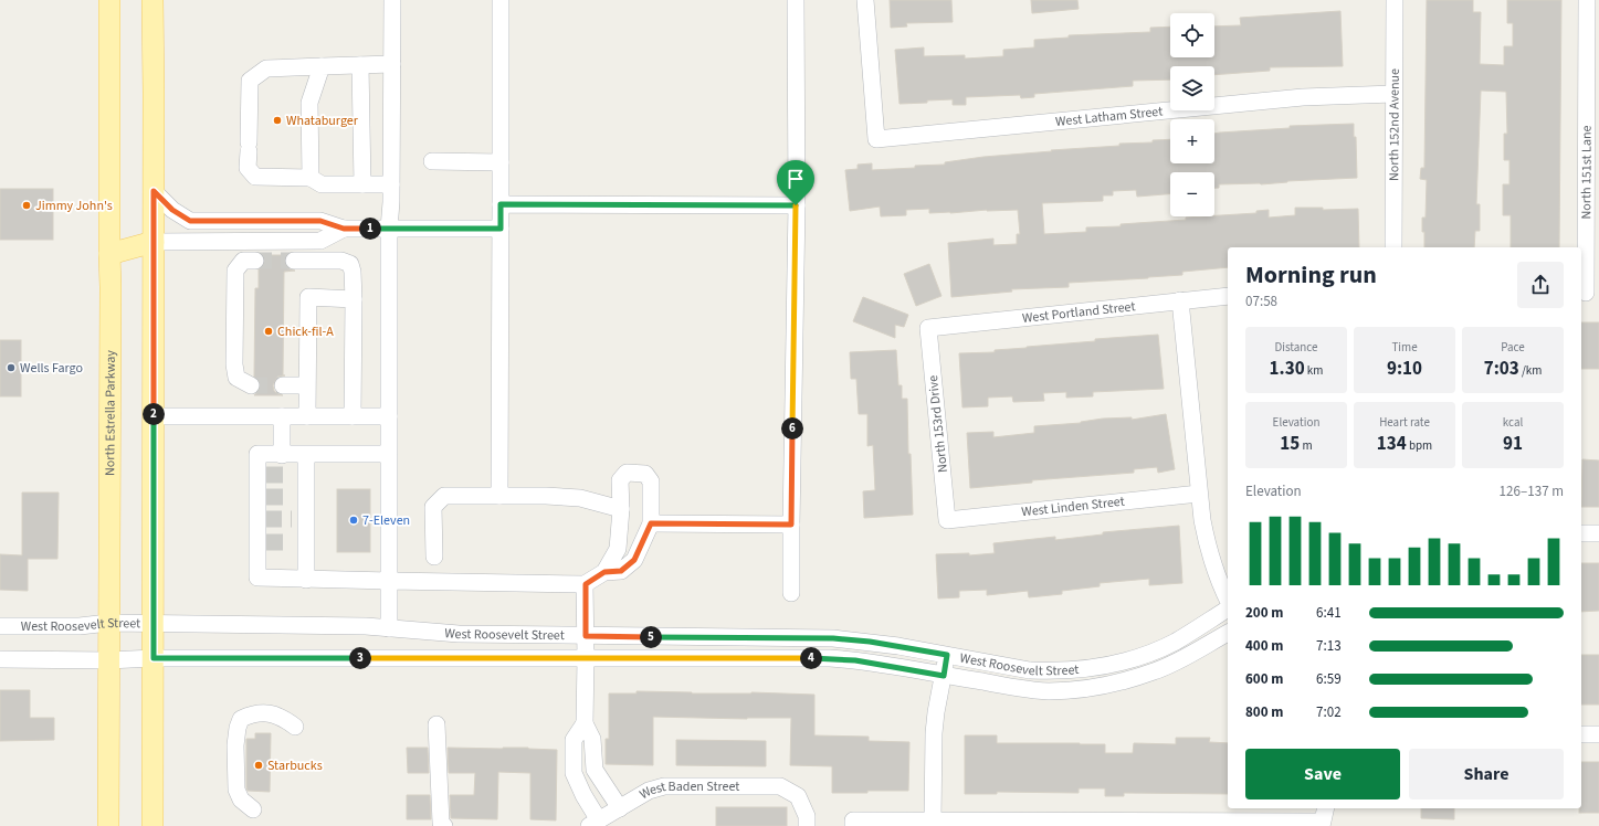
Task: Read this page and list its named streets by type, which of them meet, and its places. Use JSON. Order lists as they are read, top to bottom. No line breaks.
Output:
{"streets":{"main road":["North Estrella Parkway"],"street":["West Latham Street","North 152nd Avenue","North 151st Lane","West Portland Street","North 153rd Drive","West Linden Street","West Roosevelt Street","West Baden Street"]},"crossings":[["West Latham Street","North 152nd Avenue"],["West Portland Street","North 153rd Drive"],["West Portland Street","West Roosevelt Street"],["North Estrella Parkway","West Roosevelt Street"],["North 153rd Drive","West Linden Street"],["West Linden Street","West Roosevelt Street"]],"places":["Whataburger","Jimmy John's","Chick-fil-A","Wells Fargo","7-Eleven","Starbucks"],"page":{"map_buttons":["+","−"],"pins":["1","2","6","5","3","4"],"heading":["Morning run","07:58"],"stats":[["Distance","1.30 km"],["Time","9:10"],["Pace","7:03 /km"],["Elevation","15 m"],["Heart rate","134 bpm"],["kcal","91"]],"chart":["Elevation","126–137 m"],"list":[{"name":"200 m","note":"6:41"},{"name":"400 m","note":"7:13"},{"name":"600 m","note":"6:59"},{"name":"800 m","note":"7:02"}],"buttons":["Save","Share"]}}
